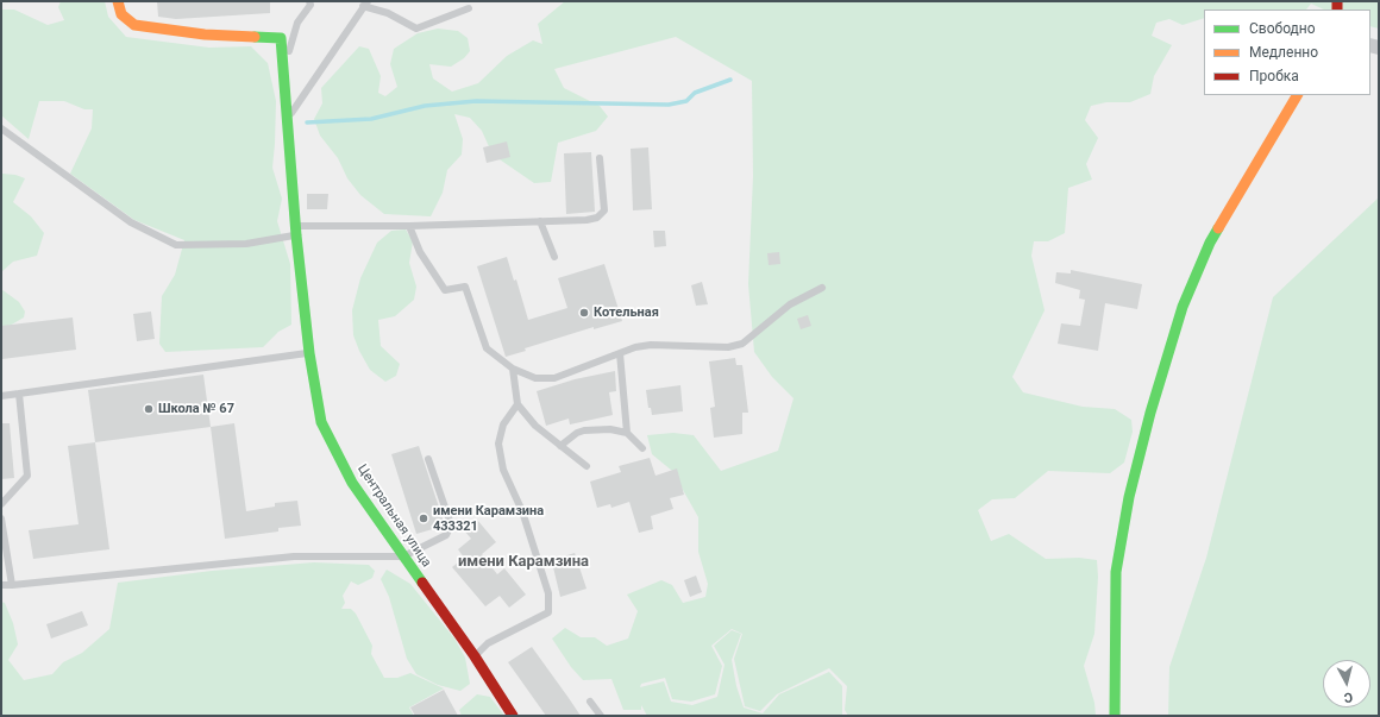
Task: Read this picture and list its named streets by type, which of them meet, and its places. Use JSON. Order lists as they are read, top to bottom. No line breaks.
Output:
{"streets":{"street":["Центральная улица"]},"districts":["имени Карамзина"],"places":["Котельная","Школа № 67","имени Карамзина 433321"],"legend":["Свободно","Медленно","Пробка"],"north":"bottom"}
